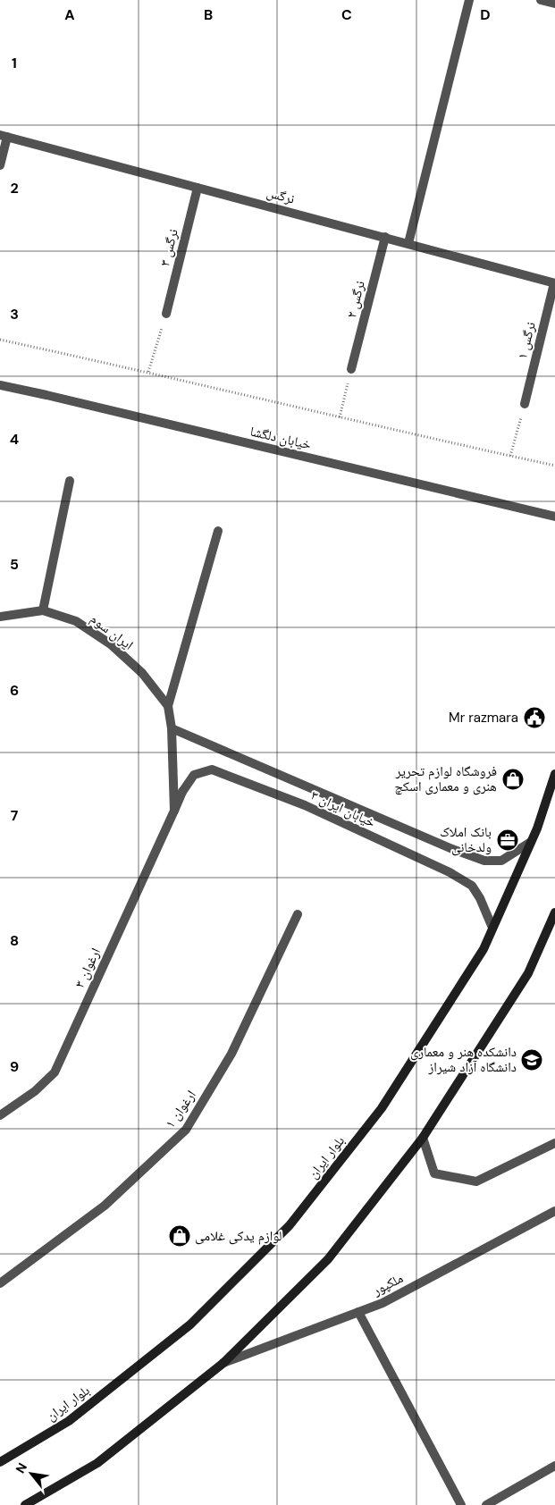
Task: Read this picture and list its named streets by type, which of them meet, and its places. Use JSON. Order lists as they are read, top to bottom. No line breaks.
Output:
{"streets":{"main road":["بلوار ایران"],"street":["نرگس","نرگس ۳","نرگس ۲","نرگس ۱","خیابان دلگشا","ایران سوم","خیابان ایران ۳","ارغوان ۳","ارغوان ۱","ملکپور"]},"crossings":[["نرگس","نرگس ۳"],["نرگس","نرگس ۲"],["نرگس","نرگس ۱"],["ایران سوم","خیابان ایران ۳"],["ایران سوم","ارغوان ۳"],["خیابان ایران ۳","ارغوان ۳"],["خیابان ایران ۳","بلوار ایران"]],"places":{"public building":["Mr razmara"],"shop":["فروشگاه لوازم تحریر هنری و معماری اسکچ","لوازم یدکی غلامی"],"office":["بانک املاک ولدخانی"],"school or university":["دانشکده هنر و معماری دانشگاه آزاد شیراز"]},"north":"top left","grid":{"columns":["A","B","C","D"],"rows":["1","2","3","4","5","6","7","8","9"]}}
